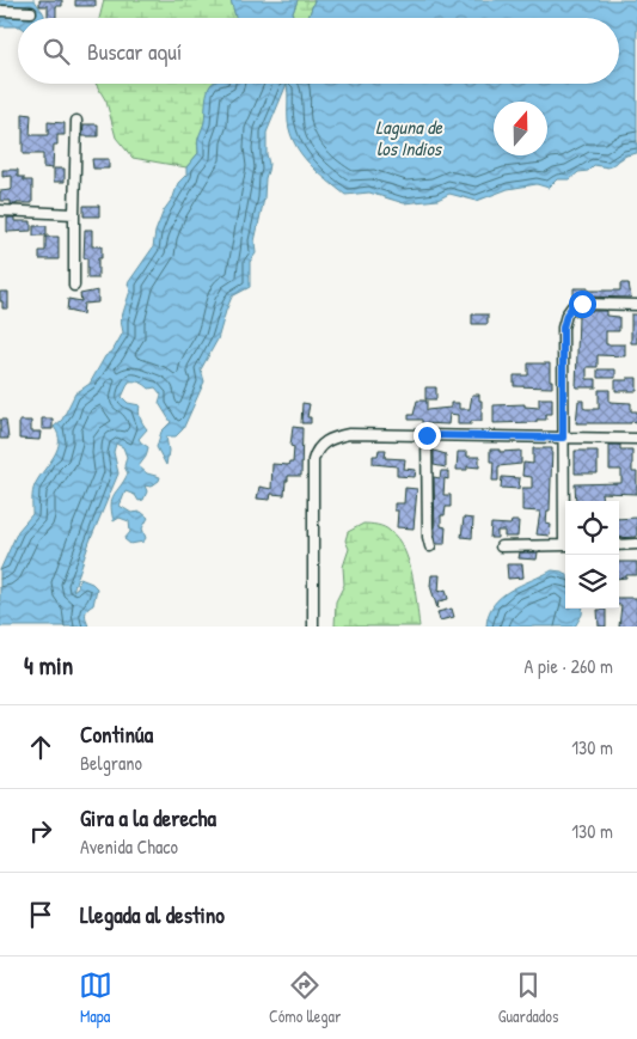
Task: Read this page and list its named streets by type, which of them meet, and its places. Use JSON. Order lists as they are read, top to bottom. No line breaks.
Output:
{"water":["Laguna de los Indios"],"north":"top","page":{"search":"Buscar aquí","heading":["4 min","A pie · 260 m"],"list":[["Continúa","Belgrano","130 m"],["Gira a la derecha","Avenida Chaco","130 m"],"Llegada al destino"],"nav":["Mapa","Cómo llegar","Guardados"]}}
